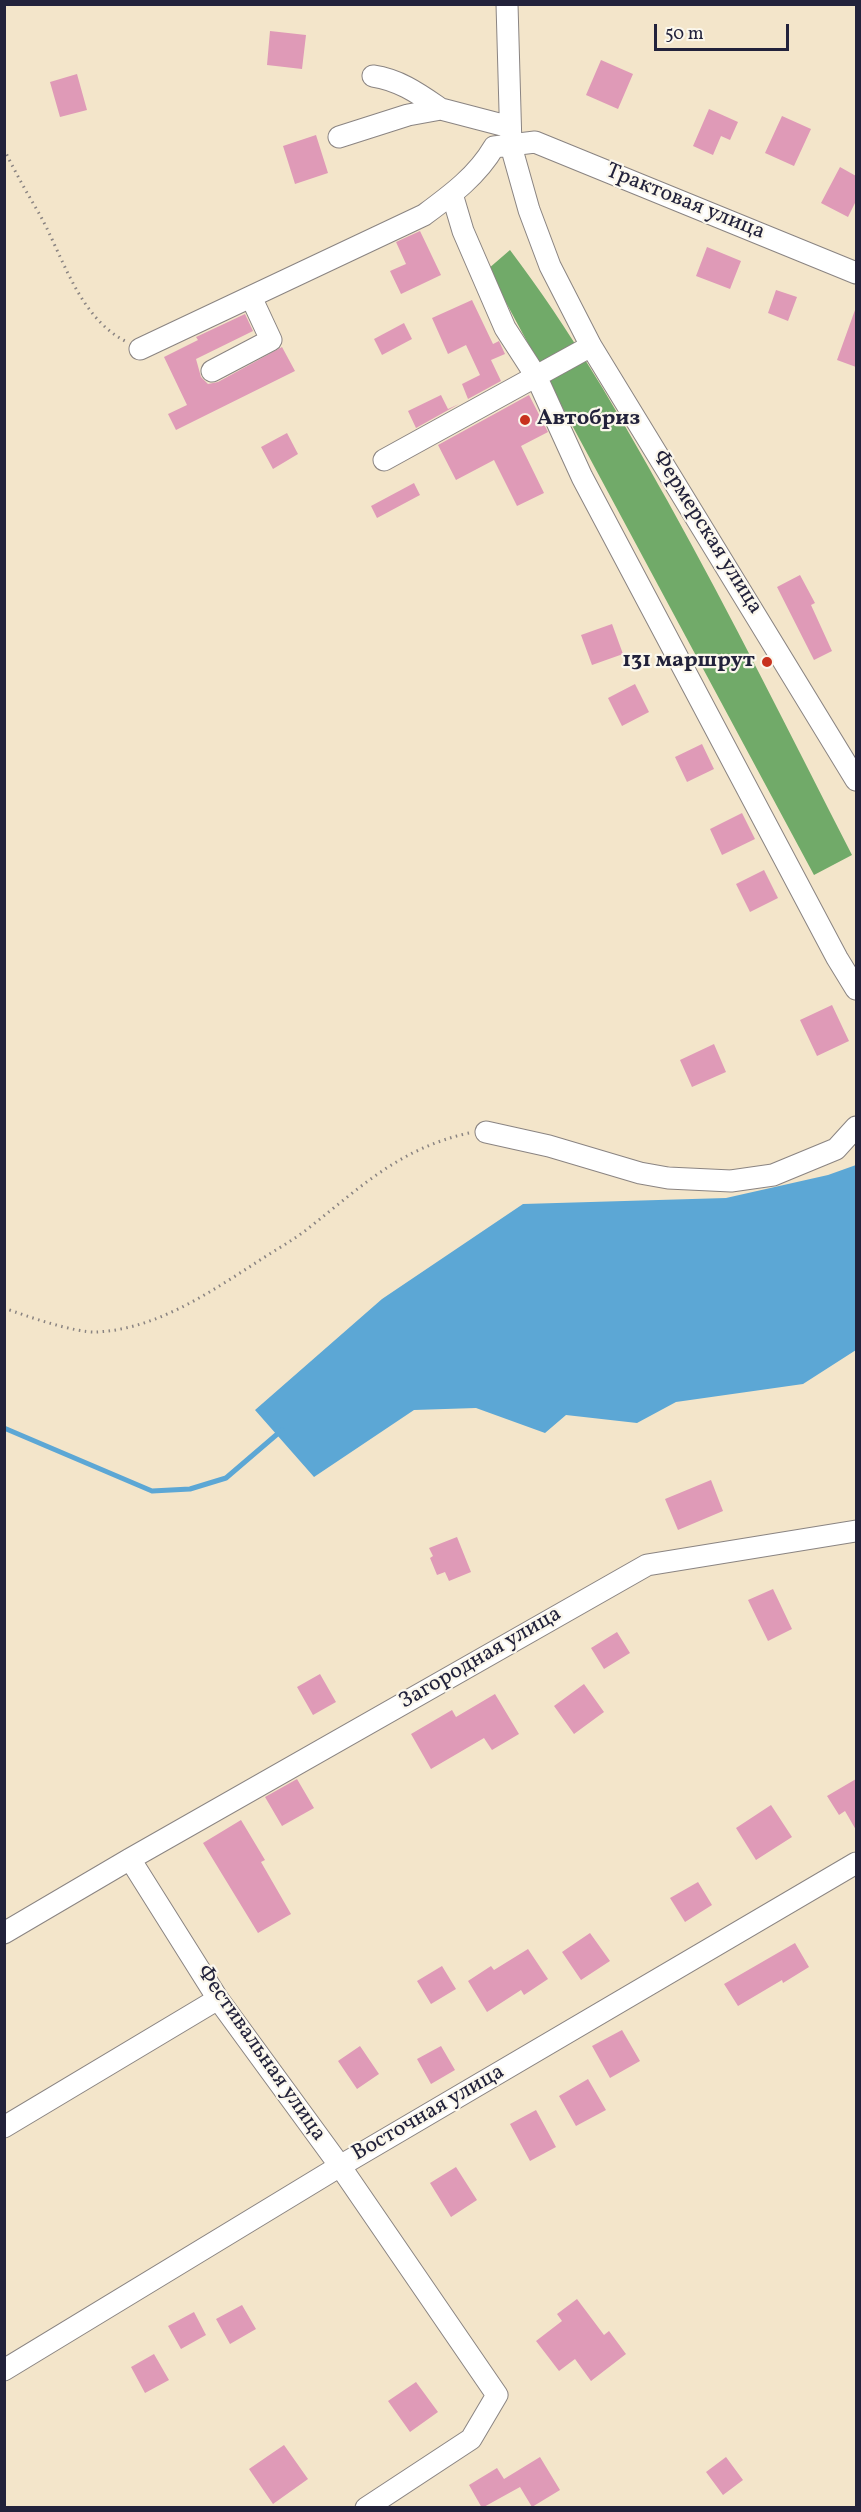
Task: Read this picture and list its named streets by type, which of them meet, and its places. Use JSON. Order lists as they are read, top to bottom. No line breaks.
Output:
{"streets":{"street":["Трактовая улица","Фермерская улица","Загородная улица","Фестивальная улица","Восточная улица"]},"crossings":[["Трактовая улица","Фермерская улица"],["Загородная улица","Фестивальная улица"],["Фестивальная улица","Восточная улица"]],"places":["Автобриз","131 маршрут"],"scale_bar":"50 m"}
